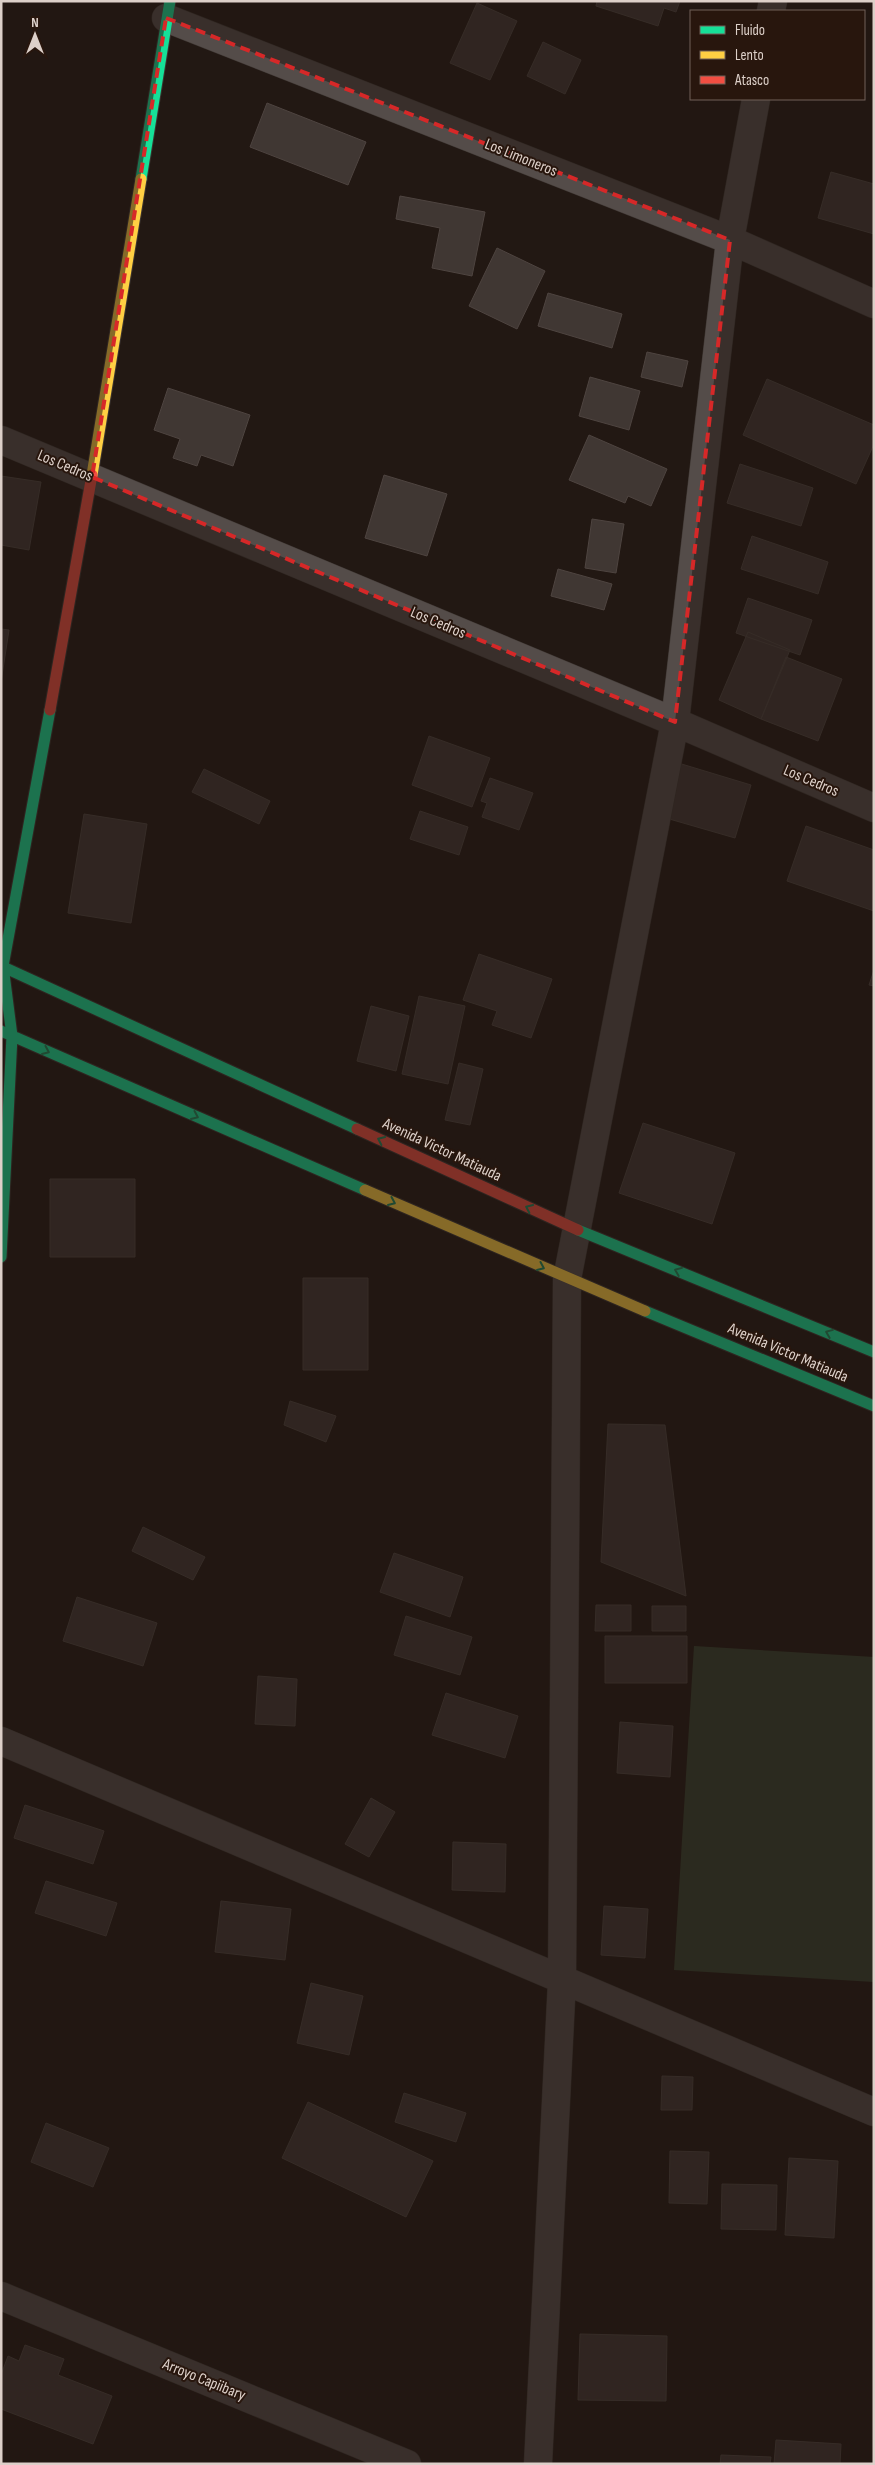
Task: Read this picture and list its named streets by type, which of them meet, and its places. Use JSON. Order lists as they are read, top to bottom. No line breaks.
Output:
{"streets":{"main road":["Avenida Victor Matiauda"],"street":["Los Limoneros","Los Cedros","Arroyo Capiibary"]},"legend":["Fluido","Lento","Atasco"],"north":"top"}
